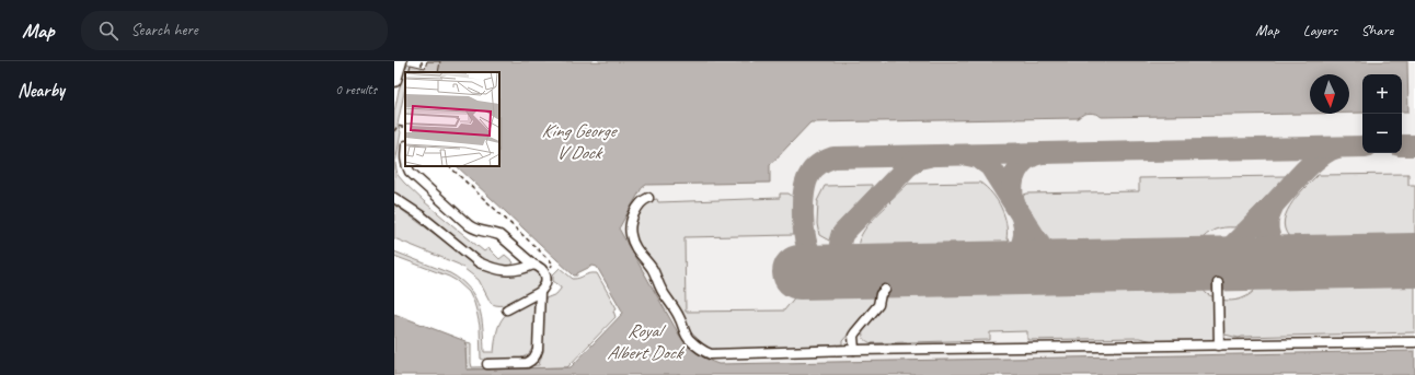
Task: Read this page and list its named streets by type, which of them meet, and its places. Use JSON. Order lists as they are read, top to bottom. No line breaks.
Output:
{"water":["King George V Dock","Royal Albert Dock"],"north":"bottom","page":{"header":"Map","search":"Search here","nav":["Map","Layers","Share"],"heading":["Nearby","0 results"],"map_buttons":["+","−"]}}
